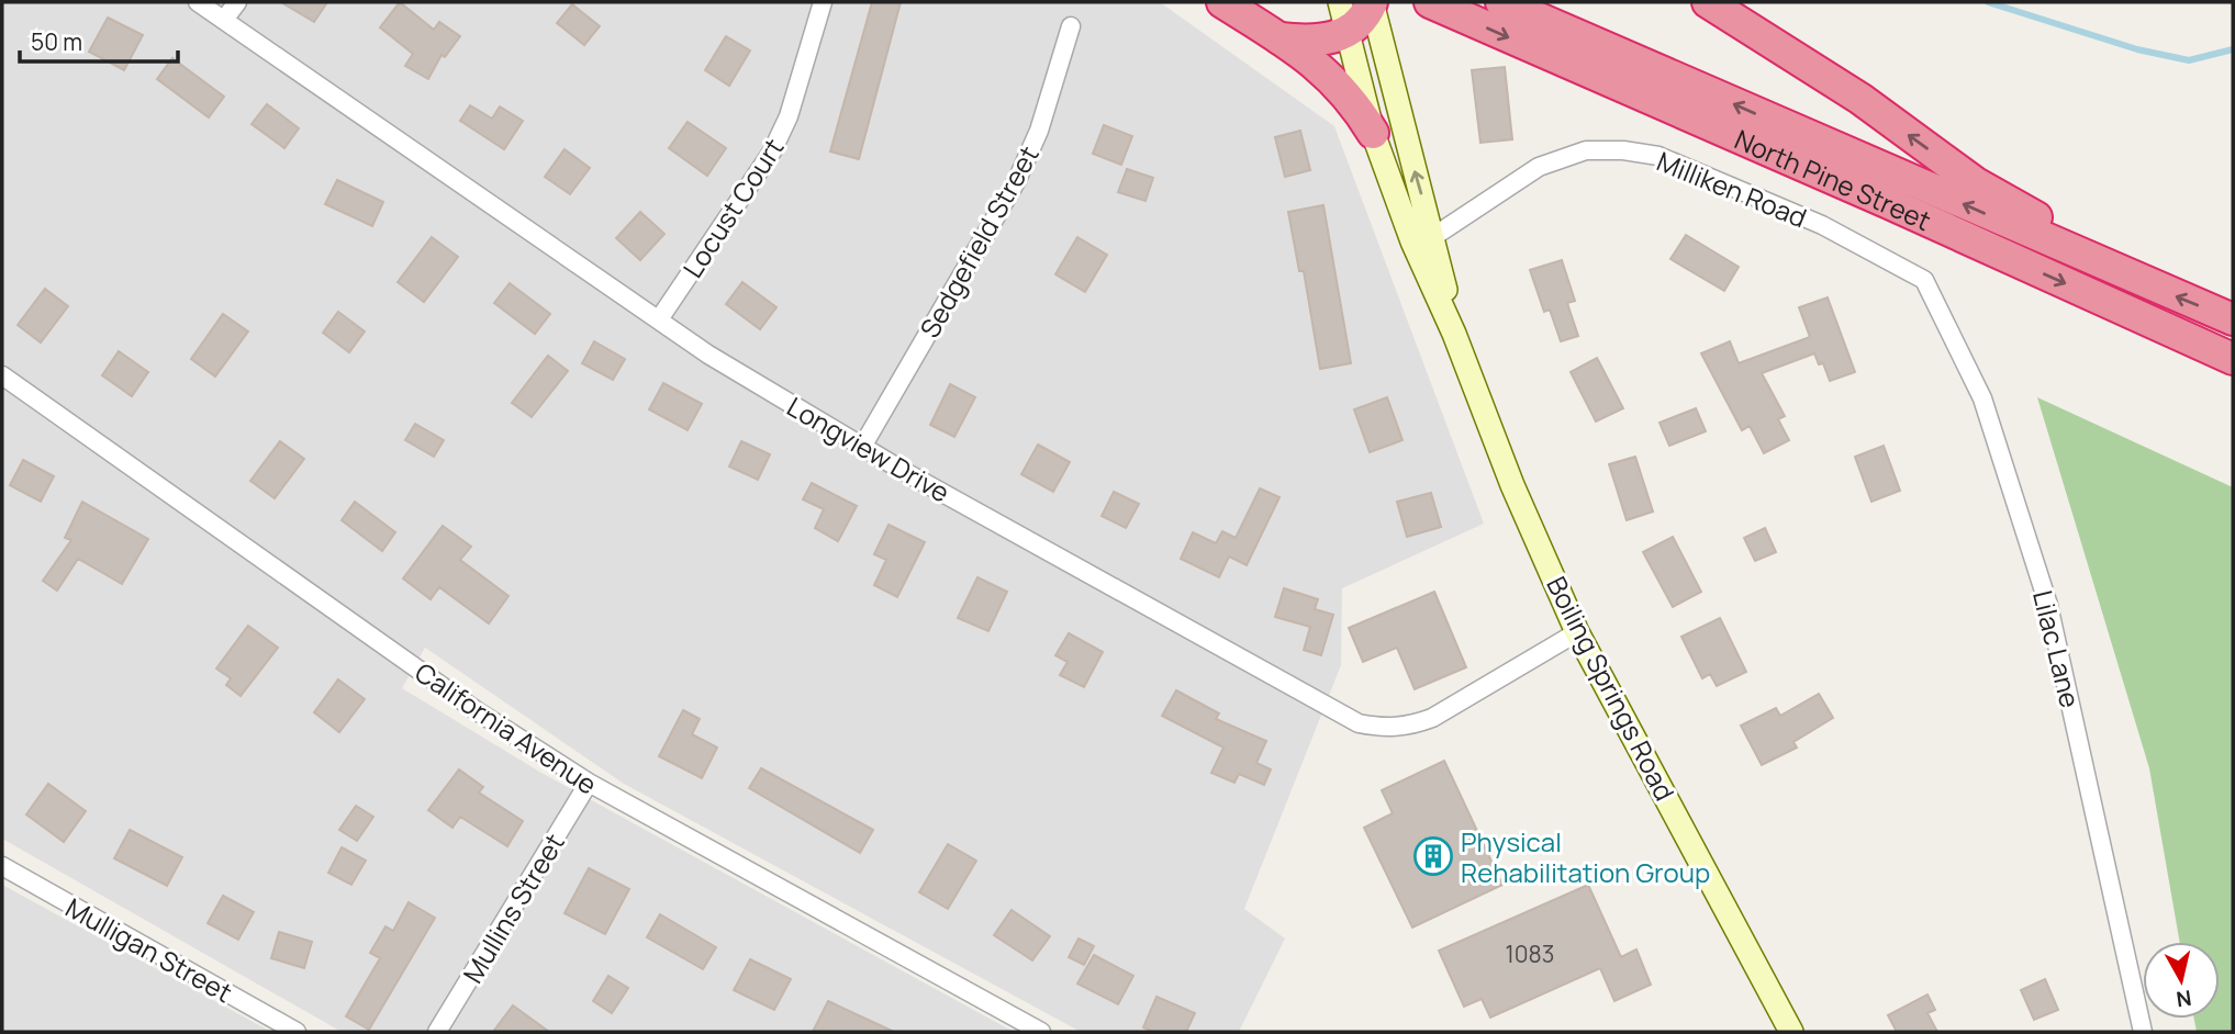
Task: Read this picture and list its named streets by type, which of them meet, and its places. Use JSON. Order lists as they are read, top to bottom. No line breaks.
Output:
{"streets":{"highway":["North Pine Street"],"main road":["Boiling Springs Road"],"street":["Milliken Road","Locust Court","Sedgefield Street","Longview Drive","Lilac Lane","California Avenue","Mullins Street","Mulligan Street"]},"crossings":[["Milliken Road","Lilac Lane"],["Milliken Road","Boiling Springs Road"],["Locust Court","Longview Drive"],["Sedgefield Street","Longview Drive"],["Longview Drive","Boiling Springs Road"],["California Avenue","Mullins Street"]],"places":{"building":["Physical Rehabilitation Group"]},"house_numbers":["1083"],"scale_bar":"50 m","north":"bottom"}
